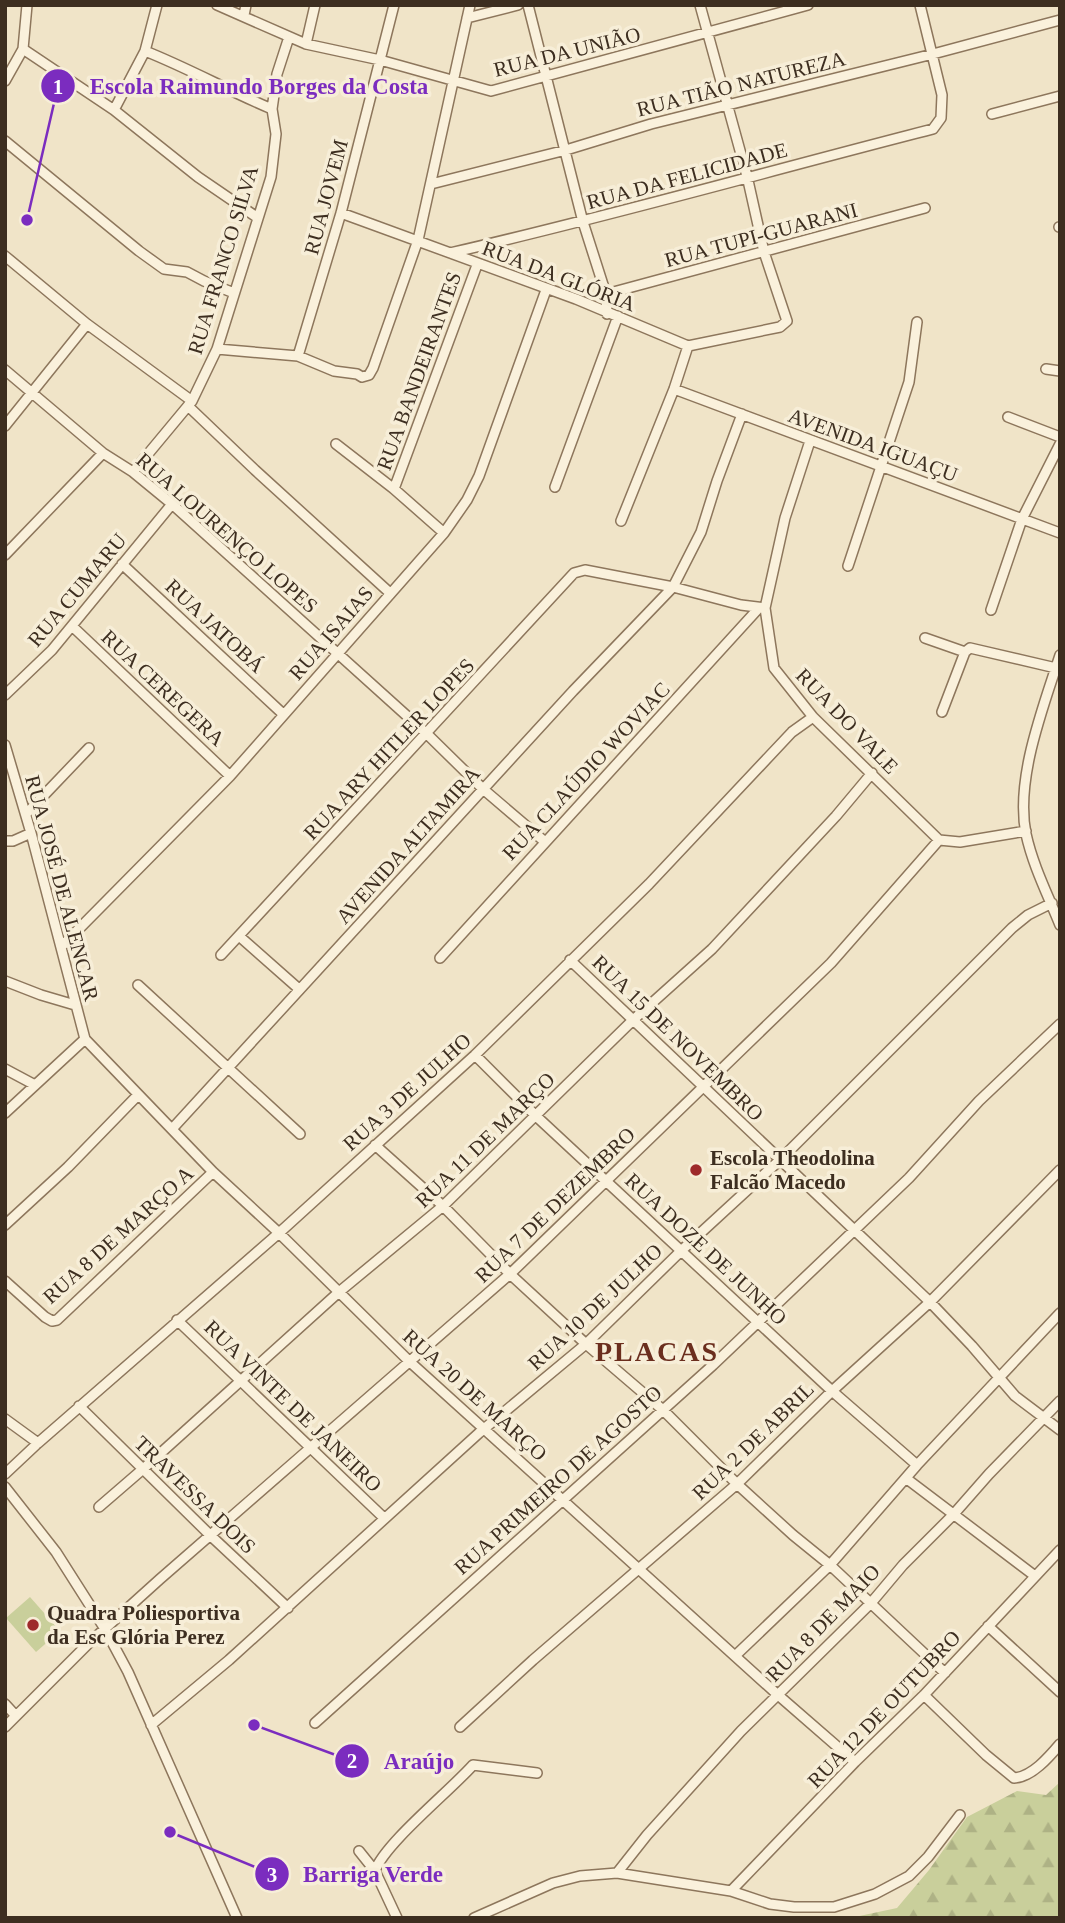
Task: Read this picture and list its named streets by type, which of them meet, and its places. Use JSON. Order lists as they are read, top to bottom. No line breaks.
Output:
{"streets":{"street":["RUA DA UNIÃO","RUA TIÃO NATUREZA","RUA DA FELICIDADE","RUA JOVEM","RUA TUPI-GUARANI","RUA FRANCO SILVA","RUA DA GLÓRIA","RUA BANDEIRANTES","AVENIDA IGUAÇU","RUA LOURENÇO LOPES","RUA CUMARU","RUA JATOBÁ","RUA ISAIAS","RUA CEREGERA","RUA DO VALE","RUA ARY HITLER LOPES","RUA CLAÚDIO WOVIAC","AVENIDA ALTAMIRA","RUA JOSÉ DE ALENCAR","RUA 15 DE NOVEMBRO","RUA 3 DE JULHO","RUA 11 DE MARÇO","RUA 7 DE DEZEMBRO","RUA 8 DE MARÇO A","RUA DOZE DE JUNHO","RUA 10 DE JULHO","RUA 20 DE MARÇO","RUA VINTE DE JANEIRO","RUA 2 DE ABRIL","RUA PRIMEIRO DE AGOSTO","TRAVESSA DOIS","RUA 8 DE MAIO","RUA 12 DE OUTUBRO"]},"crossings":[["RUA DA UNIÃO","RUA JOVEM"],["RUA DA UNIÃO","RUA FRANCO SILVA"],["RUA TIÃO NATUREZA","RUA DA FELICIDADE"],["RUA DA FELICIDADE","RUA DA GLÓRIA"],["RUA JOVEM","RUA DA GLÓRIA"],["RUA FRANCO SILVA","RUA LOURENÇO LOPES"],["RUA DA GLÓRIA","RUA BANDEIRANTES"],["RUA DA GLÓRIA","RUA ISAIAS"],["AVENIDA IGUAÇU","AVENIDA ALTAMIRA"],["RUA LOURENÇO LOPES","RUA CUMARU"],["RUA LOURENÇO LOPES","RUA ISAIAS"],["RUA LOURENÇO LOPES","RUA ARY HITLER LOPES"],["RUA LOURENÇO LOPES","RUA CLAÚDIO WOVIAC"],["RUA LOURENÇO LOPES","AVENIDA ALTAMIRA"],["RUA CUMARU","RUA JATOBÁ"],["RUA CUMARU","RUA CEREGERA"],["RUA JATOBÁ","RUA ISAIAS"],["RUA ISAIAS","RUA CEREGERA"],["RUA ISAIAS","RUA JOSÉ DE ALENCAR"],["RUA DO VALE","RUA CLAÚDIO WOVIAC"],["RUA DO VALE","RUA 3 DE JULHO"],["RUA DO VALE","RUA 11 DE MARÇO"],["RUA DO VALE","RUA 7 DE DEZEMBRO"],["RUA ARY HITLER LOPES","AVENIDA ALTAMIRA"],["AVENIDA ALTAMIRA","RUA 20 DE MARÇO"],["RUA JOSÉ DE ALENCAR","RUA 20 DE MARÇO"],["RUA 15 DE NOVEMBRO","RUA 3 DE JULHO"],["RUA 15 DE NOVEMBRO","RUA 11 DE MARÇO"],["RUA 15 DE NOVEMBRO","RUA 7 DE DEZEMBRO"],["RUA 15 DE NOVEMBRO","RUA 10 DE JULHO"],["RUA 15 DE NOVEMBRO","RUA 2 DE ABRIL"],["RUA 15 DE NOVEMBRO","RUA PRIMEIRO DE AGOSTO"],["RUA 15 DE NOVEMBRO","RUA 8 DE MAIO"],["RUA 3 DE JULHO","RUA DOZE DE JUNHO"],["RUA 3 DE JULHO","RUA 20 DE MARÇO"],["RUA 3 DE JULHO","RUA VINTE DE JANEIRO"],["RUA 3 DE JULHO","TRAVESSA DOIS"],["RUA 11 DE MARÇO","RUA DOZE DE JUNHO"],["RUA 11 DE MARÇO","RUA 20 DE MARÇO"],["RUA 11 DE MARÇO","RUA VINTE DE JANEIRO"],["RUA 11 DE MARÇO","TRAVESSA DOIS"],["RUA 7 DE DEZEMBRO","RUA DOZE DE JUNHO"],["RUA 7 DE DEZEMBRO","RUA 20 DE MARÇO"],["RUA 7 DE DEZEMBRO","RUA VINTE DE JANEIRO"],["RUA 7 DE DEZEMBRO","TRAVESSA DOIS"],["RUA 8 DE MARÇO A","RUA 20 DE MARÇO"],["RUA DOZE DE JUNHO","RUA 10 DE JULHO"],["RUA DOZE DE JUNHO","RUA 2 DE ABRIL"],["RUA DOZE DE JUNHO","RUA PRIMEIRO DE AGOSTO"],["RUA 10 DE JULHO","RUA 20 DE MARÇO"],["RUA 10 DE JULHO","RUA VINTE DE JANEIRO"],["RUA 10 DE JULHO","TRAVESSA DOIS"],["RUA 20 DE MARÇO","RUA 2 DE ABRIL"],["RUA 20 DE MARÇO","RUA PRIMEIRO DE AGOSTO"],["RUA 20 DE MARÇO","RUA 8 DE MAIO"],["RUA 20 DE MARÇO","RUA 12 DE OUTUBRO"]],"districts":["PLACAS"],"places":["Escola Raimundo Borges da Costa","Escola Theodolina Falcão Macedo","Quadra Poliesportiva da Esc Glória Perez","Araújo","Barriga Verde"]}
